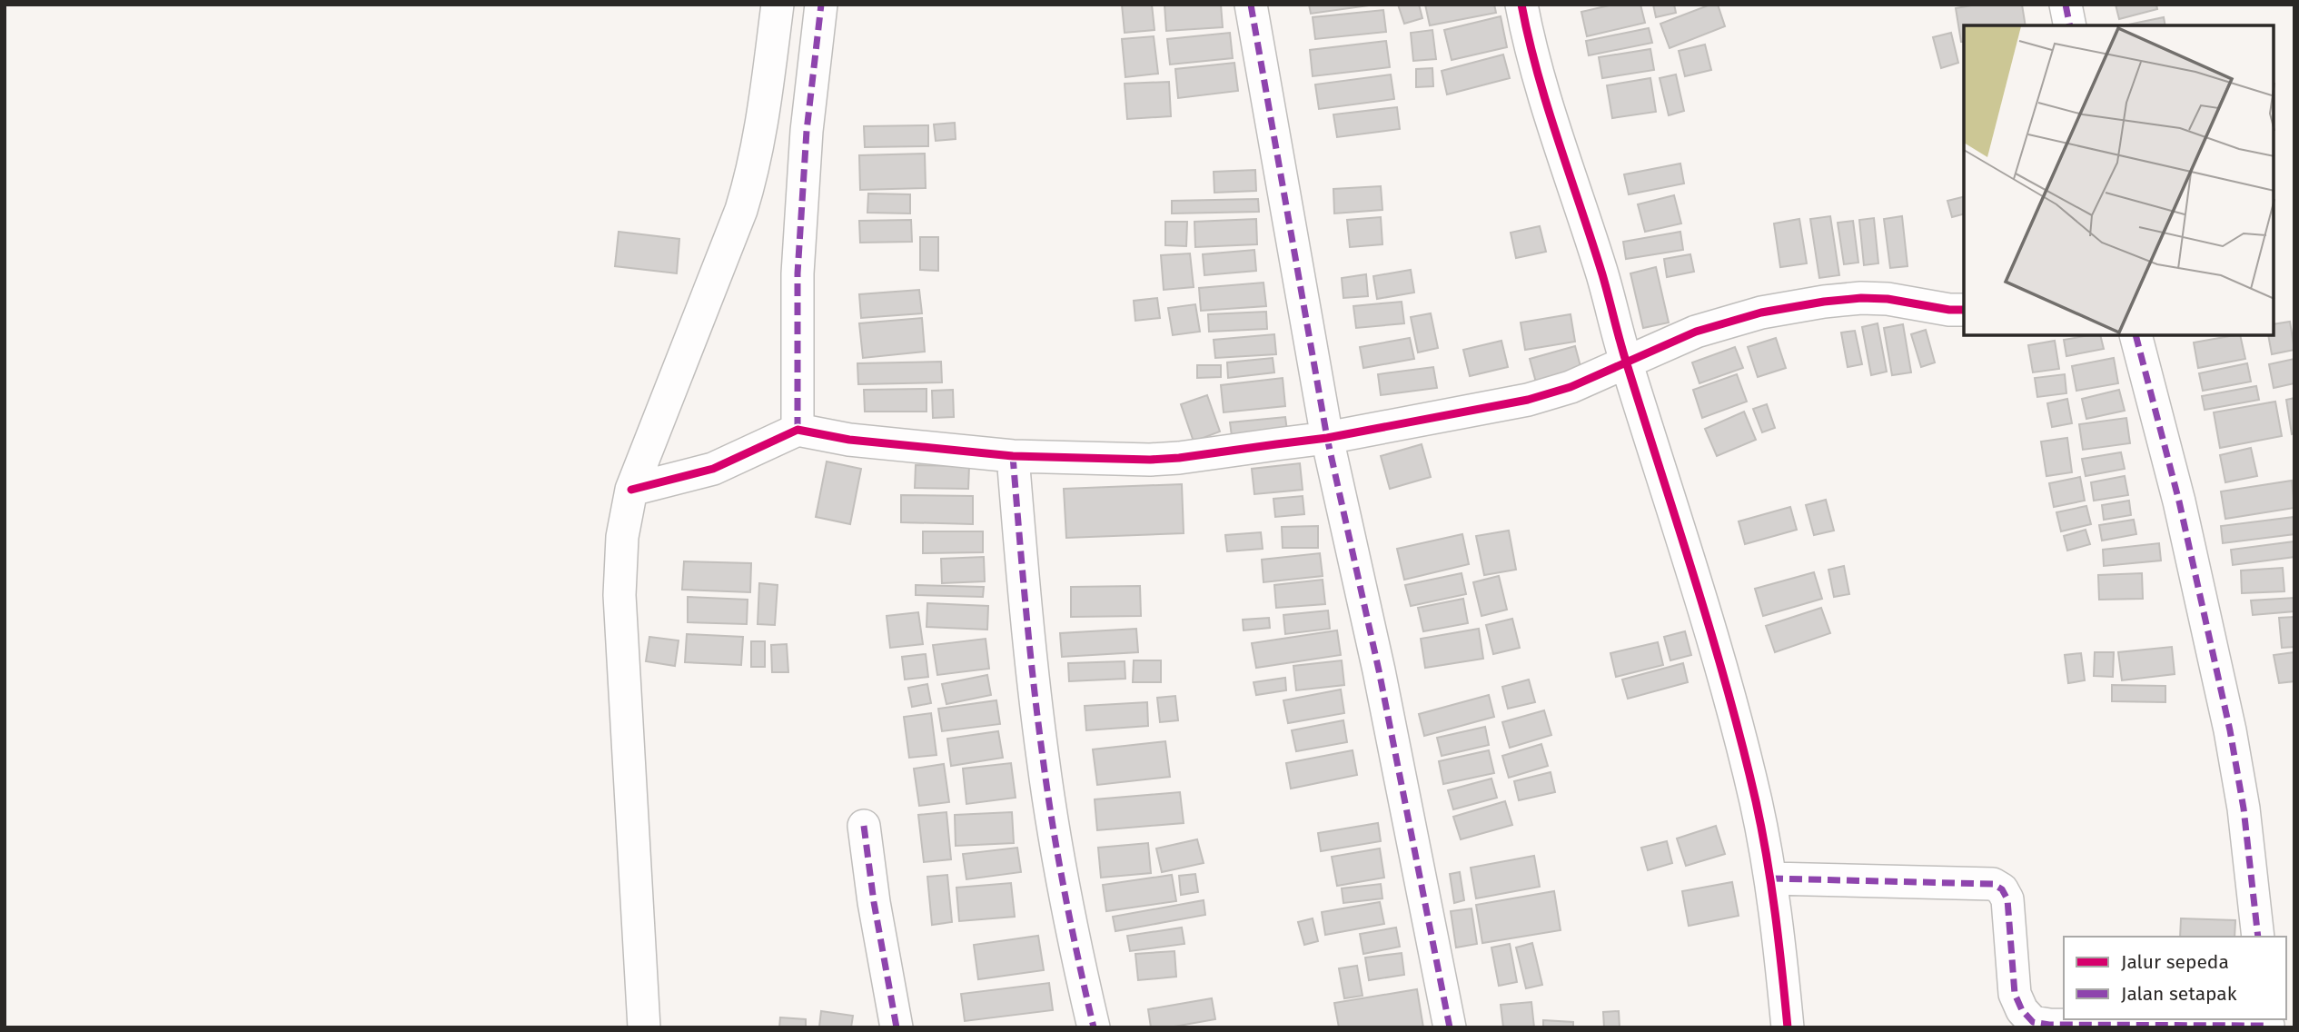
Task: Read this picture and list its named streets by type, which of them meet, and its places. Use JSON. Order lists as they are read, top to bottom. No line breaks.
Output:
{"legend":["Jalur sepeda","Jalan setapak"]}
